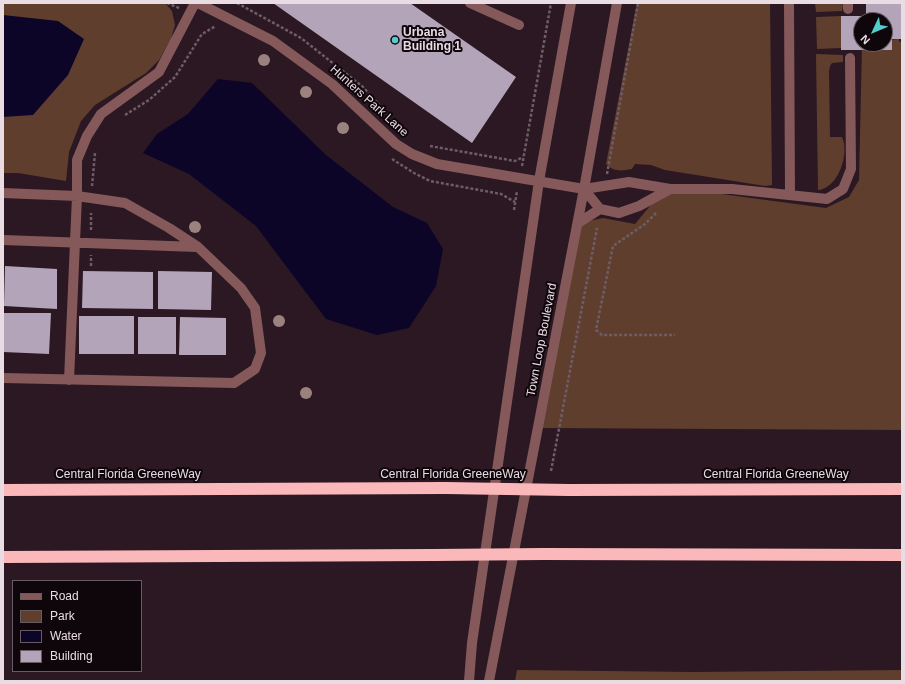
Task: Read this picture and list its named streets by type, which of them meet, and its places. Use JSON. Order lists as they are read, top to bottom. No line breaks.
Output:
{"streets":{"highway":["Central Florida GreeneWay"],"street":["Hunters Park Lane","Town Loop Boulevard"]},"crossings":[["Hunters Park Lane","Town Loop Boulevard"]],"places":["Urbana Building 1"],"legend":["Road","Park","Water","Building"],"north":"bottom left"}
